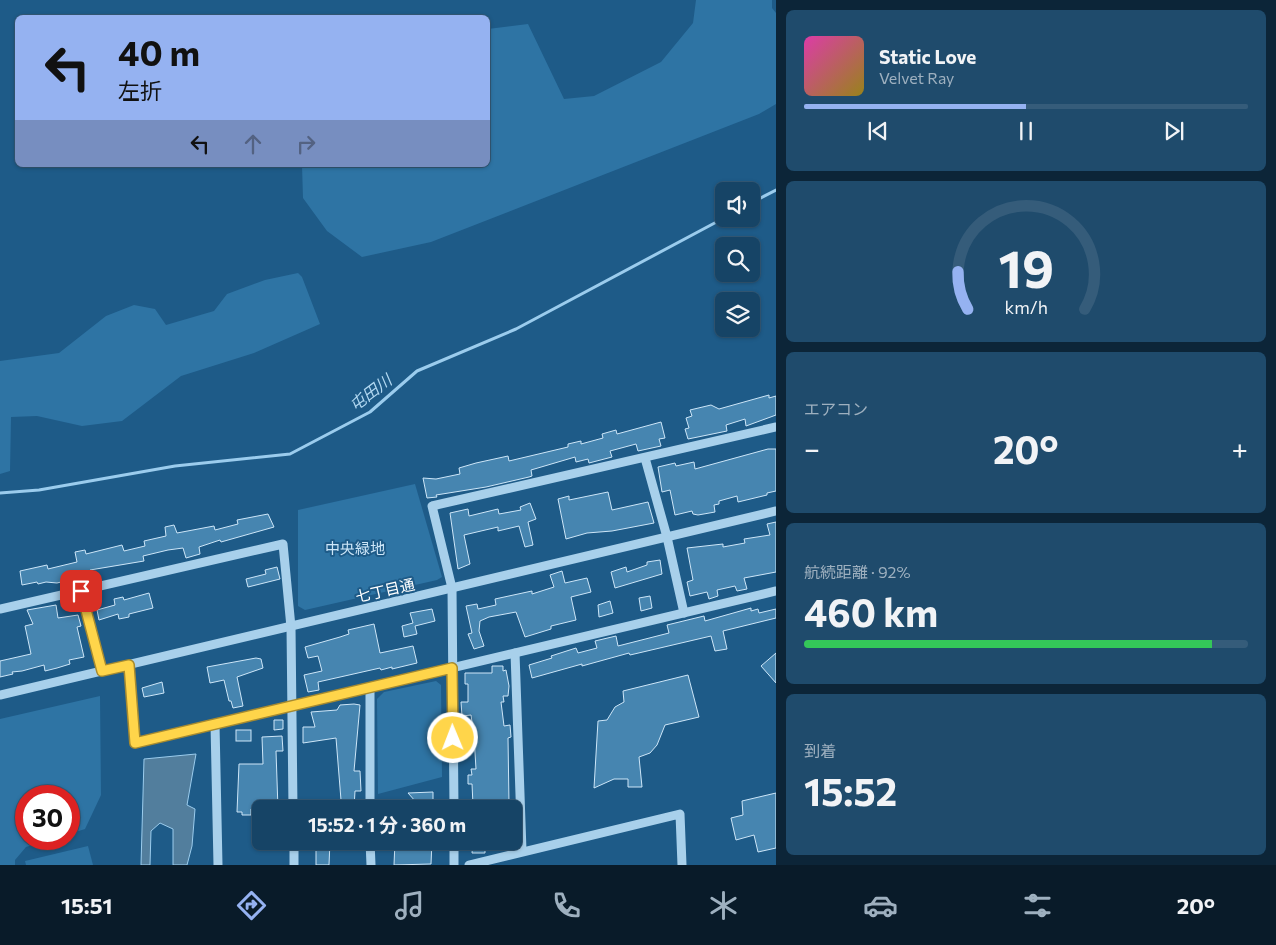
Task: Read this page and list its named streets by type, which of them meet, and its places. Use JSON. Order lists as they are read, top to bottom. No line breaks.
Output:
{"streets":{"street":["七丁目通"]},"water":["屯田川"],"parks":["中央緑地"],"page":{"turn":["40 m","左折"],"song":["Static Love","Velvet Ray"],"tile":["エアコン",["航続距離 · 92%","460 km"],["到着","15:52"]],"heat":["−","20°","+"],"limit":"30","trip":"15:52 · 1 分 · 360 m","tabs":["15:51","20°"],"gauge":["19","km/h"]}}
